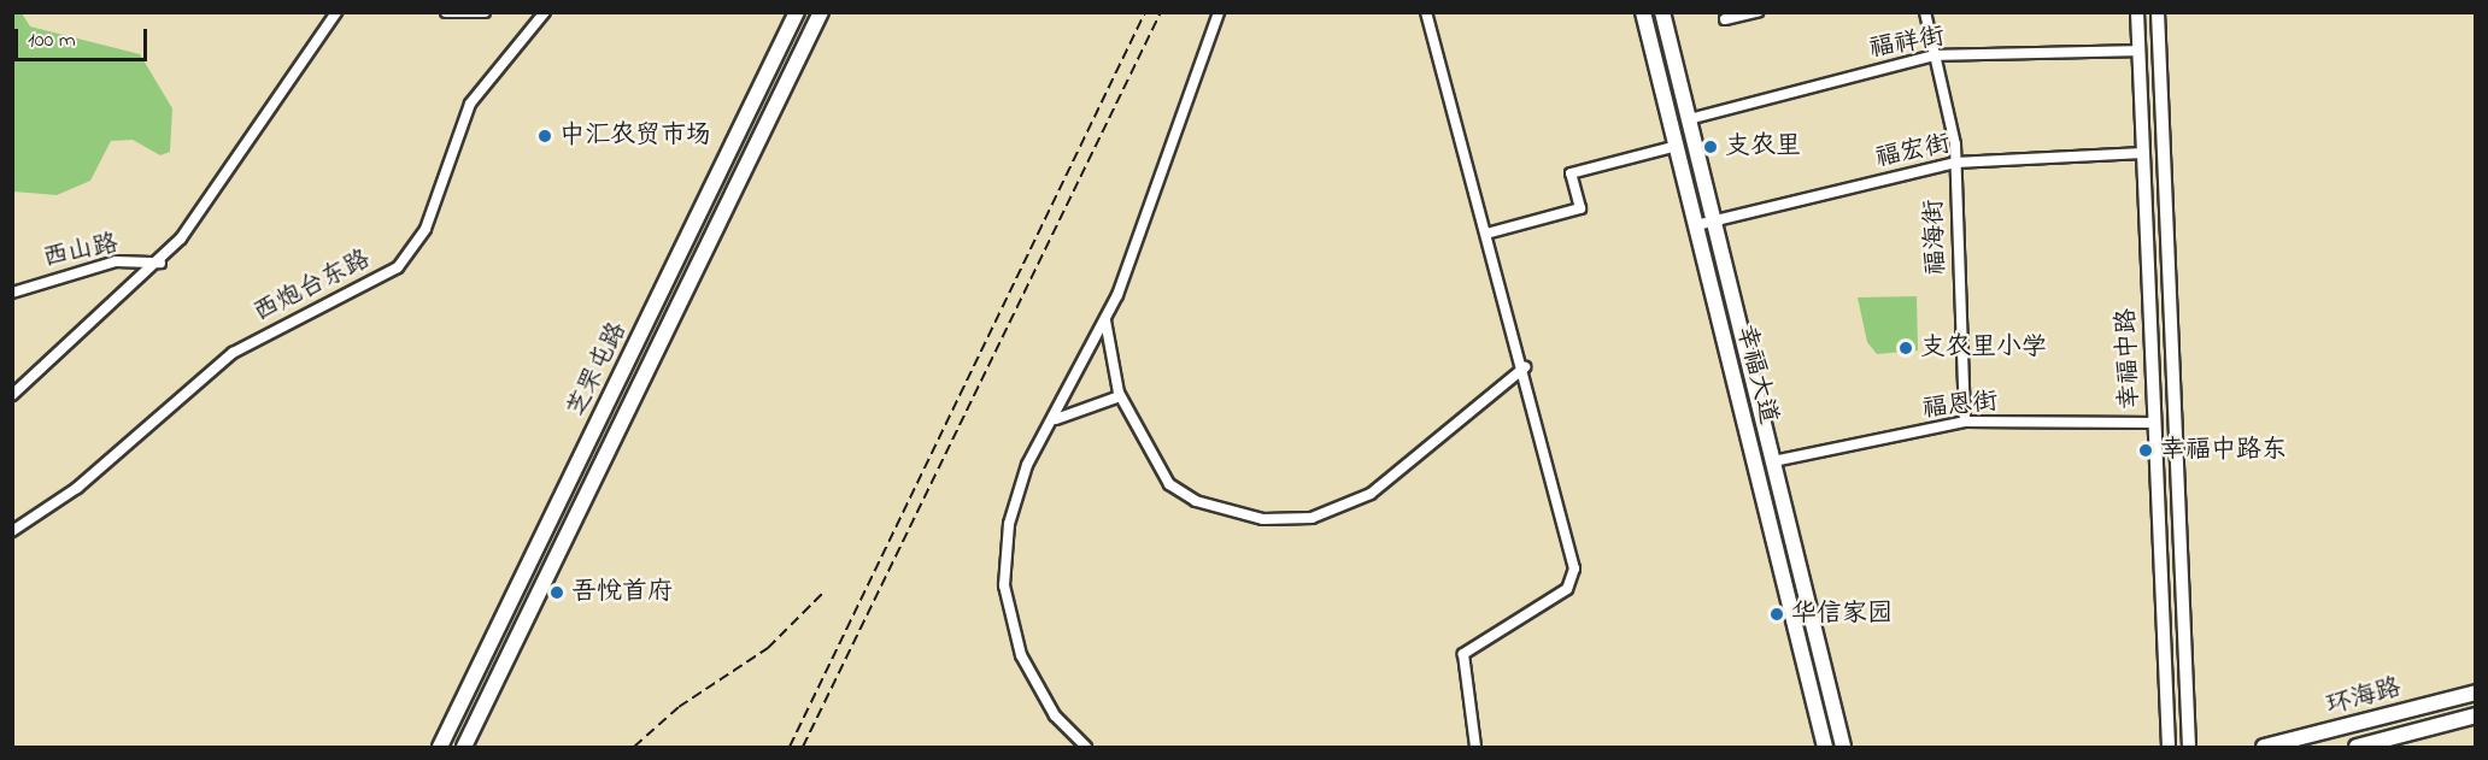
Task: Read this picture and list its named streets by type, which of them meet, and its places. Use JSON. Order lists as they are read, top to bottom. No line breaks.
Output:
{"streets":{"main road":["芝罘屯路","幸福大道","环海路"],"street":["福祥街","福宏街","福海街","西山路","西炮台东路","幸福中路","福恩街"]},"crossings":[["福祥街","福海街"],["福祥街","幸福中路"],["福祥街","幸福大道"],["福宏街","福海街"],["福宏街","幸福中路"],["福宏街","幸福大道"],["福海街","福恩街"],["幸福中路","福恩街"],["幸福大道","福恩街"]],"places":["中汇农贸市场","支农里","支农里小学","幸福中路东","吾悦首府","华信家园"],"scale_bar":"100 m"}
